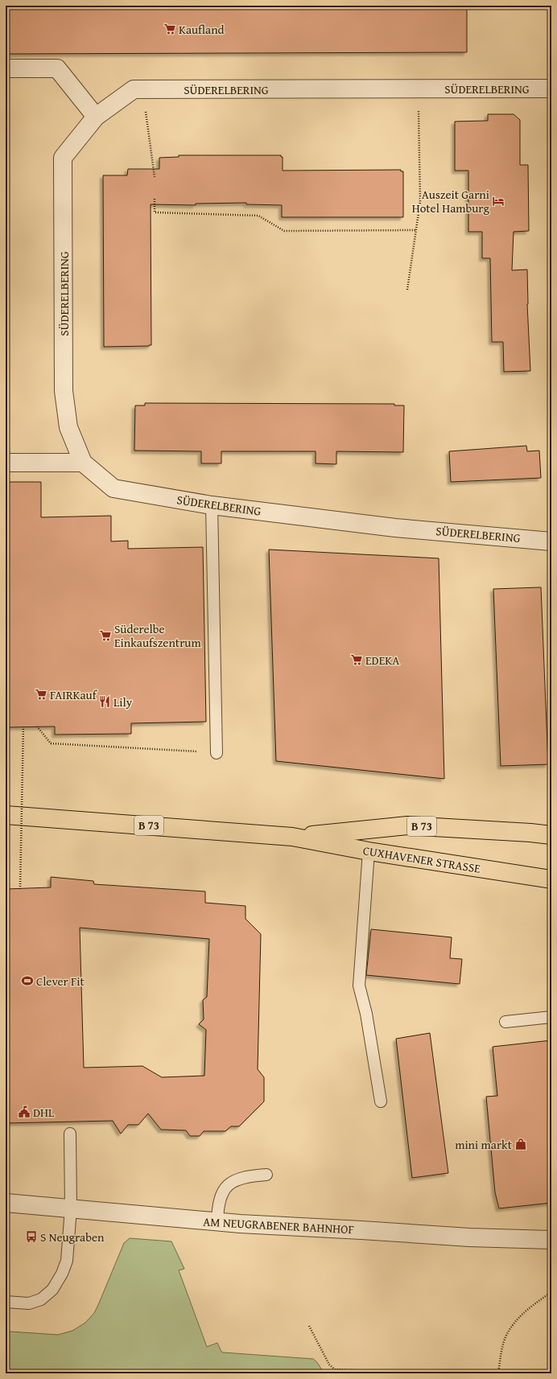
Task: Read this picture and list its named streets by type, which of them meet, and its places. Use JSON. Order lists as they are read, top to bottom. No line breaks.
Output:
{"streets":{"main road":["B 73","CUXHAVENER STRASSE"],"street":["SÜDERELBERING","AM NEUGRABENER BAHNHOF"]},"places":{"supermarket":["Kaufland","Süderelbe Einkaufszentrum","EDEKA","FAIRKauf"],"hotel":["Auszeit Garni Hotel Hamburg"],"restaurant":["Lily"],"sports":["Clever Fit"],"public building":["DHL"],"shop":["mini markt"],"bus stop":["S Neugraben"]}}
